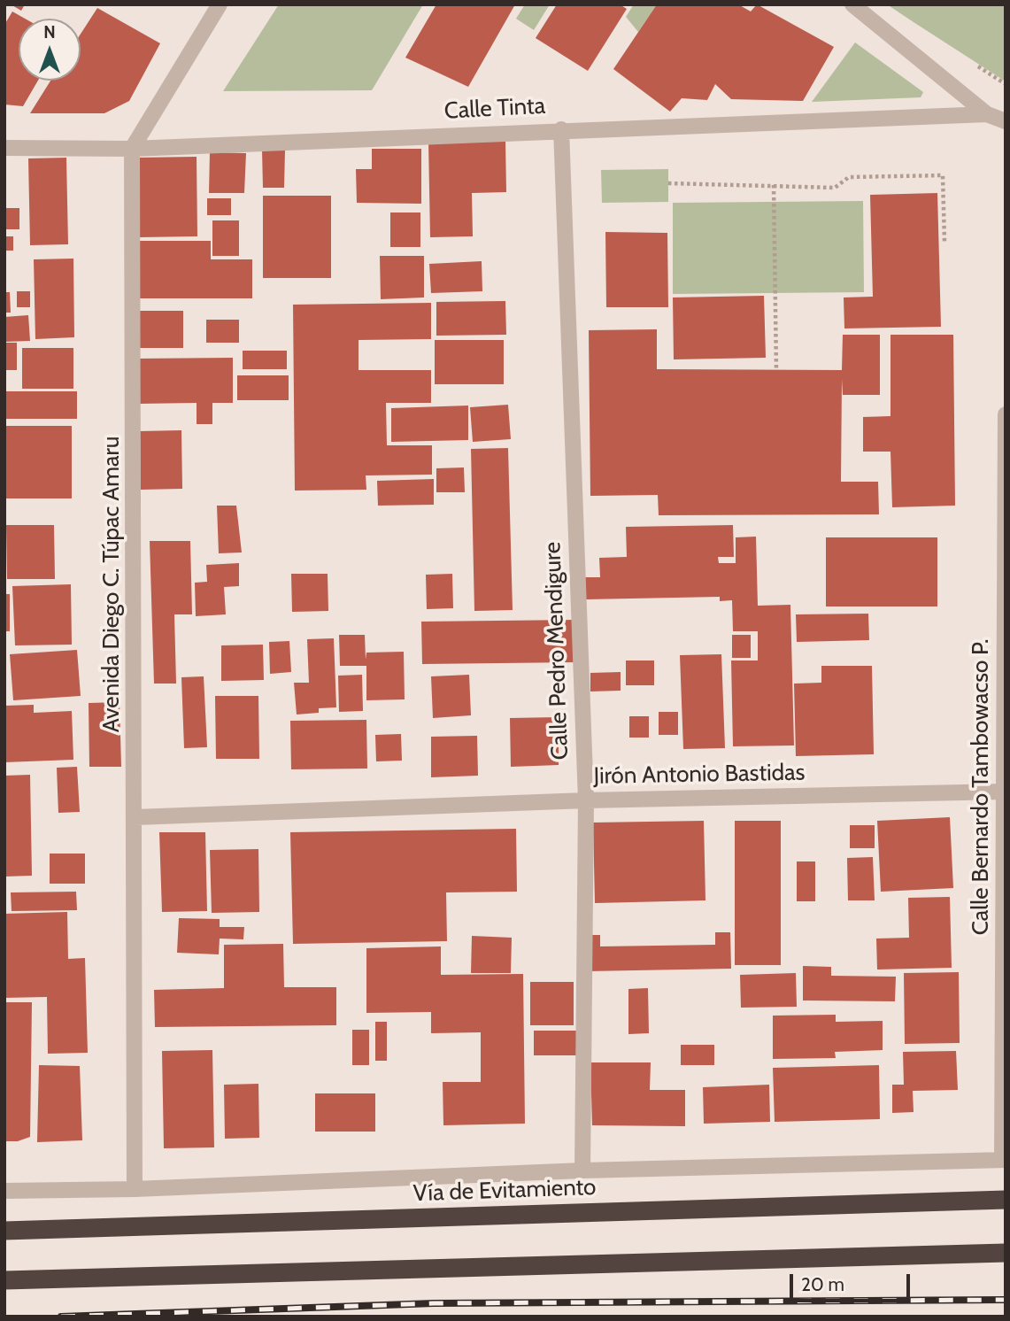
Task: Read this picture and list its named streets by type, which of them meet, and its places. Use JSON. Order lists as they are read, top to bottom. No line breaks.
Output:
{"streets":{"highway":["Vía de Evitamiento"],"street":["Calle Tinta","Avenida Diego C. Túpac Amaru","Calle Pedro Mendigure","Jirón Antonio Bastidas","Calle Bernardo Tambowacso P."]},"crossings":[["Calle Tinta","Avenida Diego C. Túpac Amaru"],["Calle Tinta","Calle Pedro Mendigure"],["Avenida Diego C. Túpac Amaru","Jirón Antonio Bastidas"],["Calle Pedro Mendigure","Jirón Antonio Bastidas"],["Jirón Antonio Bastidas","Calle Bernardo Tambowacso P."]],"scale_bar":"20 m","north":"top"}
